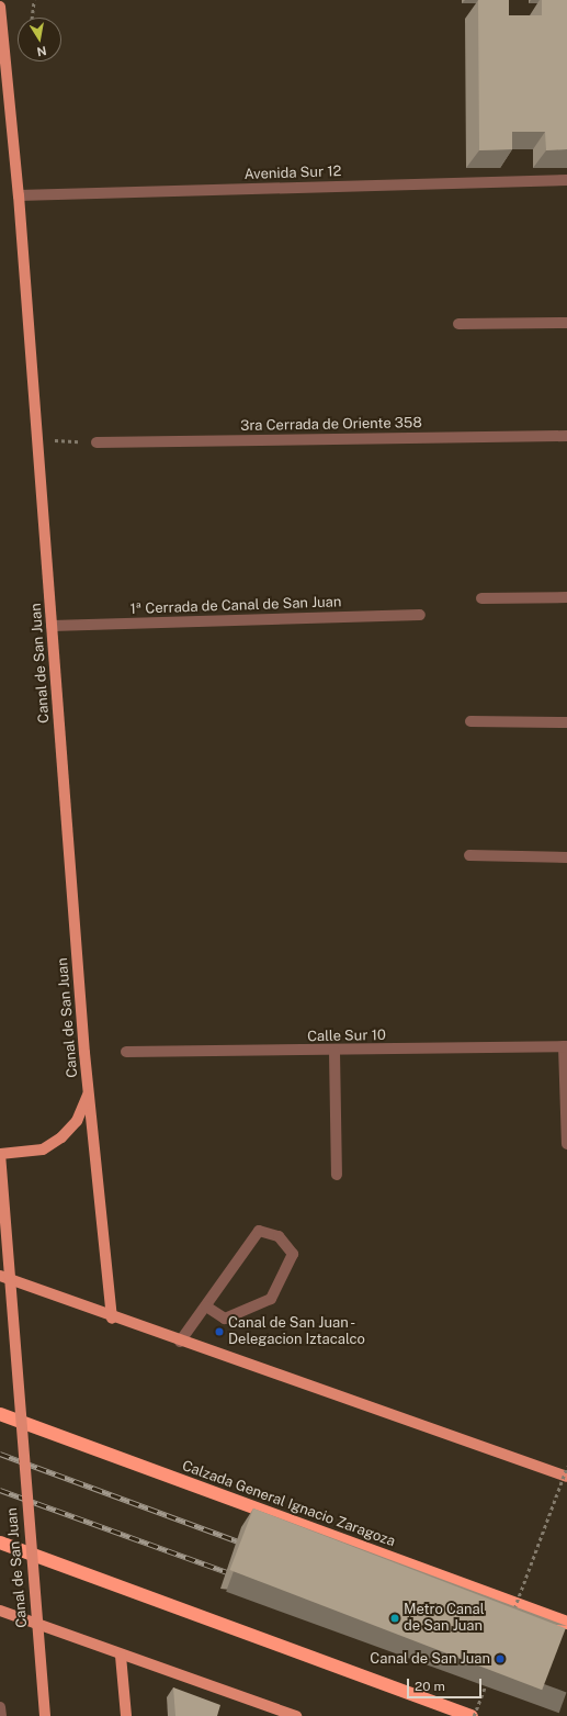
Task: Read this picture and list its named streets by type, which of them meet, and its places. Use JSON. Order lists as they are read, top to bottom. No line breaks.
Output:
{"streets":{"highway":["Calzada General Ignacio Zaragoza"],"main road":["Canal de San Juan"],"street":["Avenida Sur 12","3ra Cerrada de Oriente 358","1ª Cerrada de Canal de San Juan","Calle Sur 10"]},"crossings":[["Avenida Sur 12","Canal de San Juan"],["1ª Cerrada de Canal de San Juan","Canal de San Juan"]],"places":["Canal de San Juan - Delegacion Iztacalco","Metro Canal de San Juan","Canal de San Juan"],"scale_bar":"20 m","north":"bottom"}
